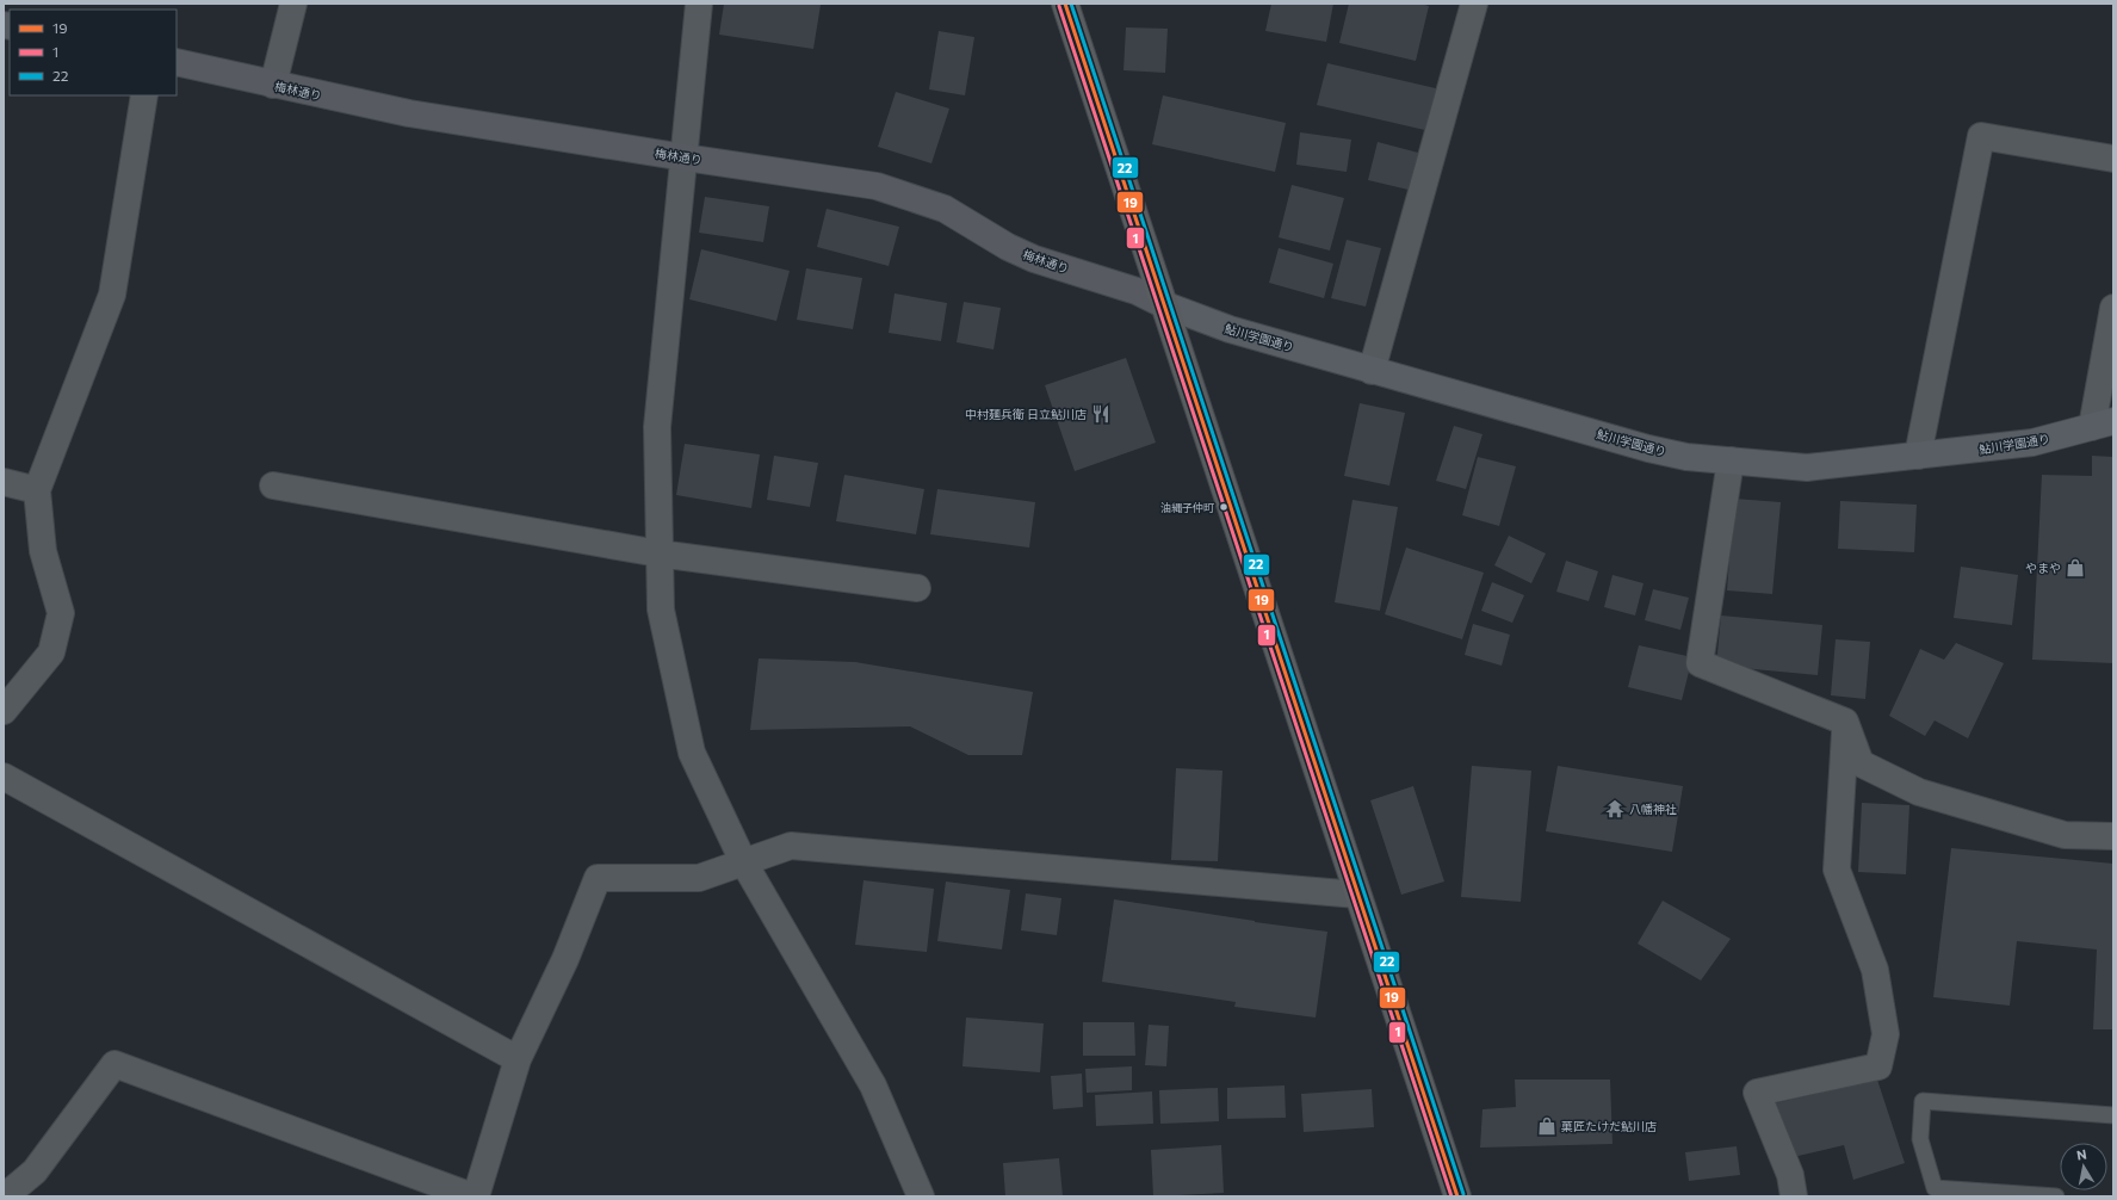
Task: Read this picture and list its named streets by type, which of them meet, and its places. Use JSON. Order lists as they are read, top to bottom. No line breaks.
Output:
{"streets":{"main road":["梅林通り"],"street":["鮎川学園通り"]},"crossings":[["梅林通り","鮎川学園通り"]],"places":{"restaurant":["中村麺兵衛 日立鮎川店"],"other":["油縄子仲町"],"shop":["やまや","菓匠たけだ鮎川店"],"temple":["八幡神社"]},"lines":["transit line 19","transit line 22","transit line 1"],"legend":["19","1","22"],"north":"top"}
